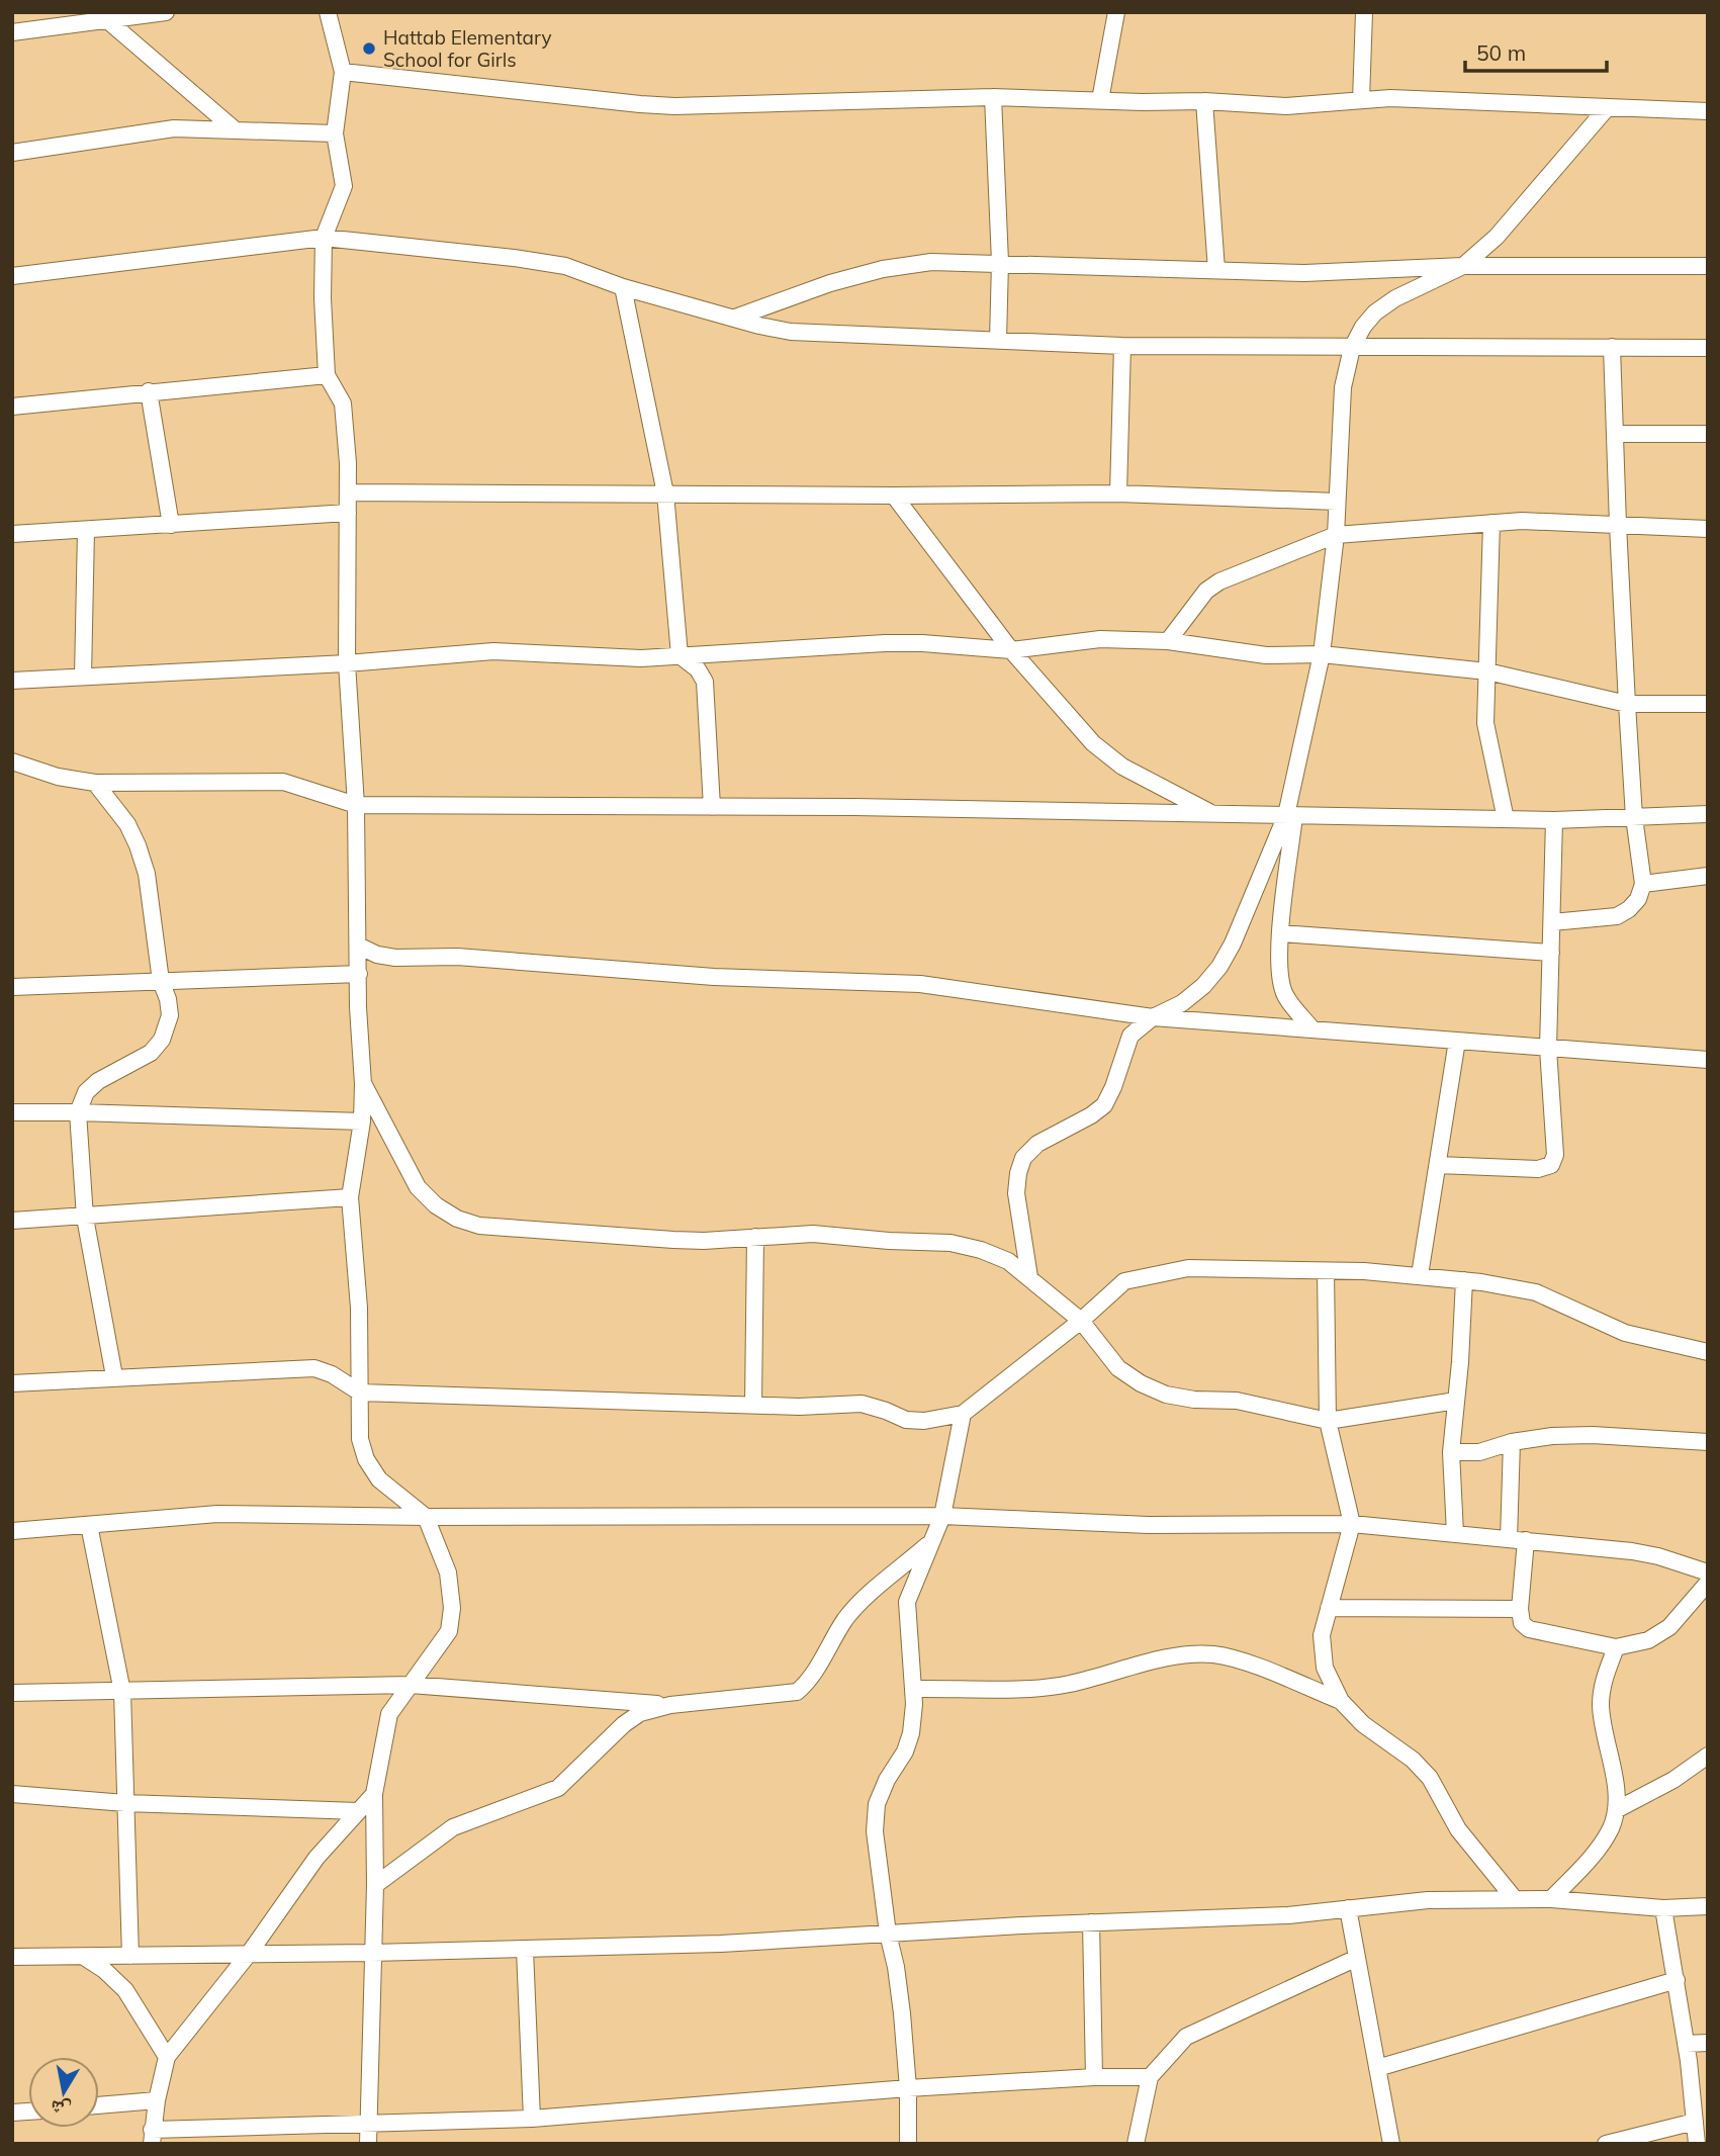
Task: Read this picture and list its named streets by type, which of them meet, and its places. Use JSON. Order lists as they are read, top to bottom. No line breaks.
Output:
{"places":["Hattab Elementary School for Girls"],"scale_bar":"50 m","north":"bottom"}
